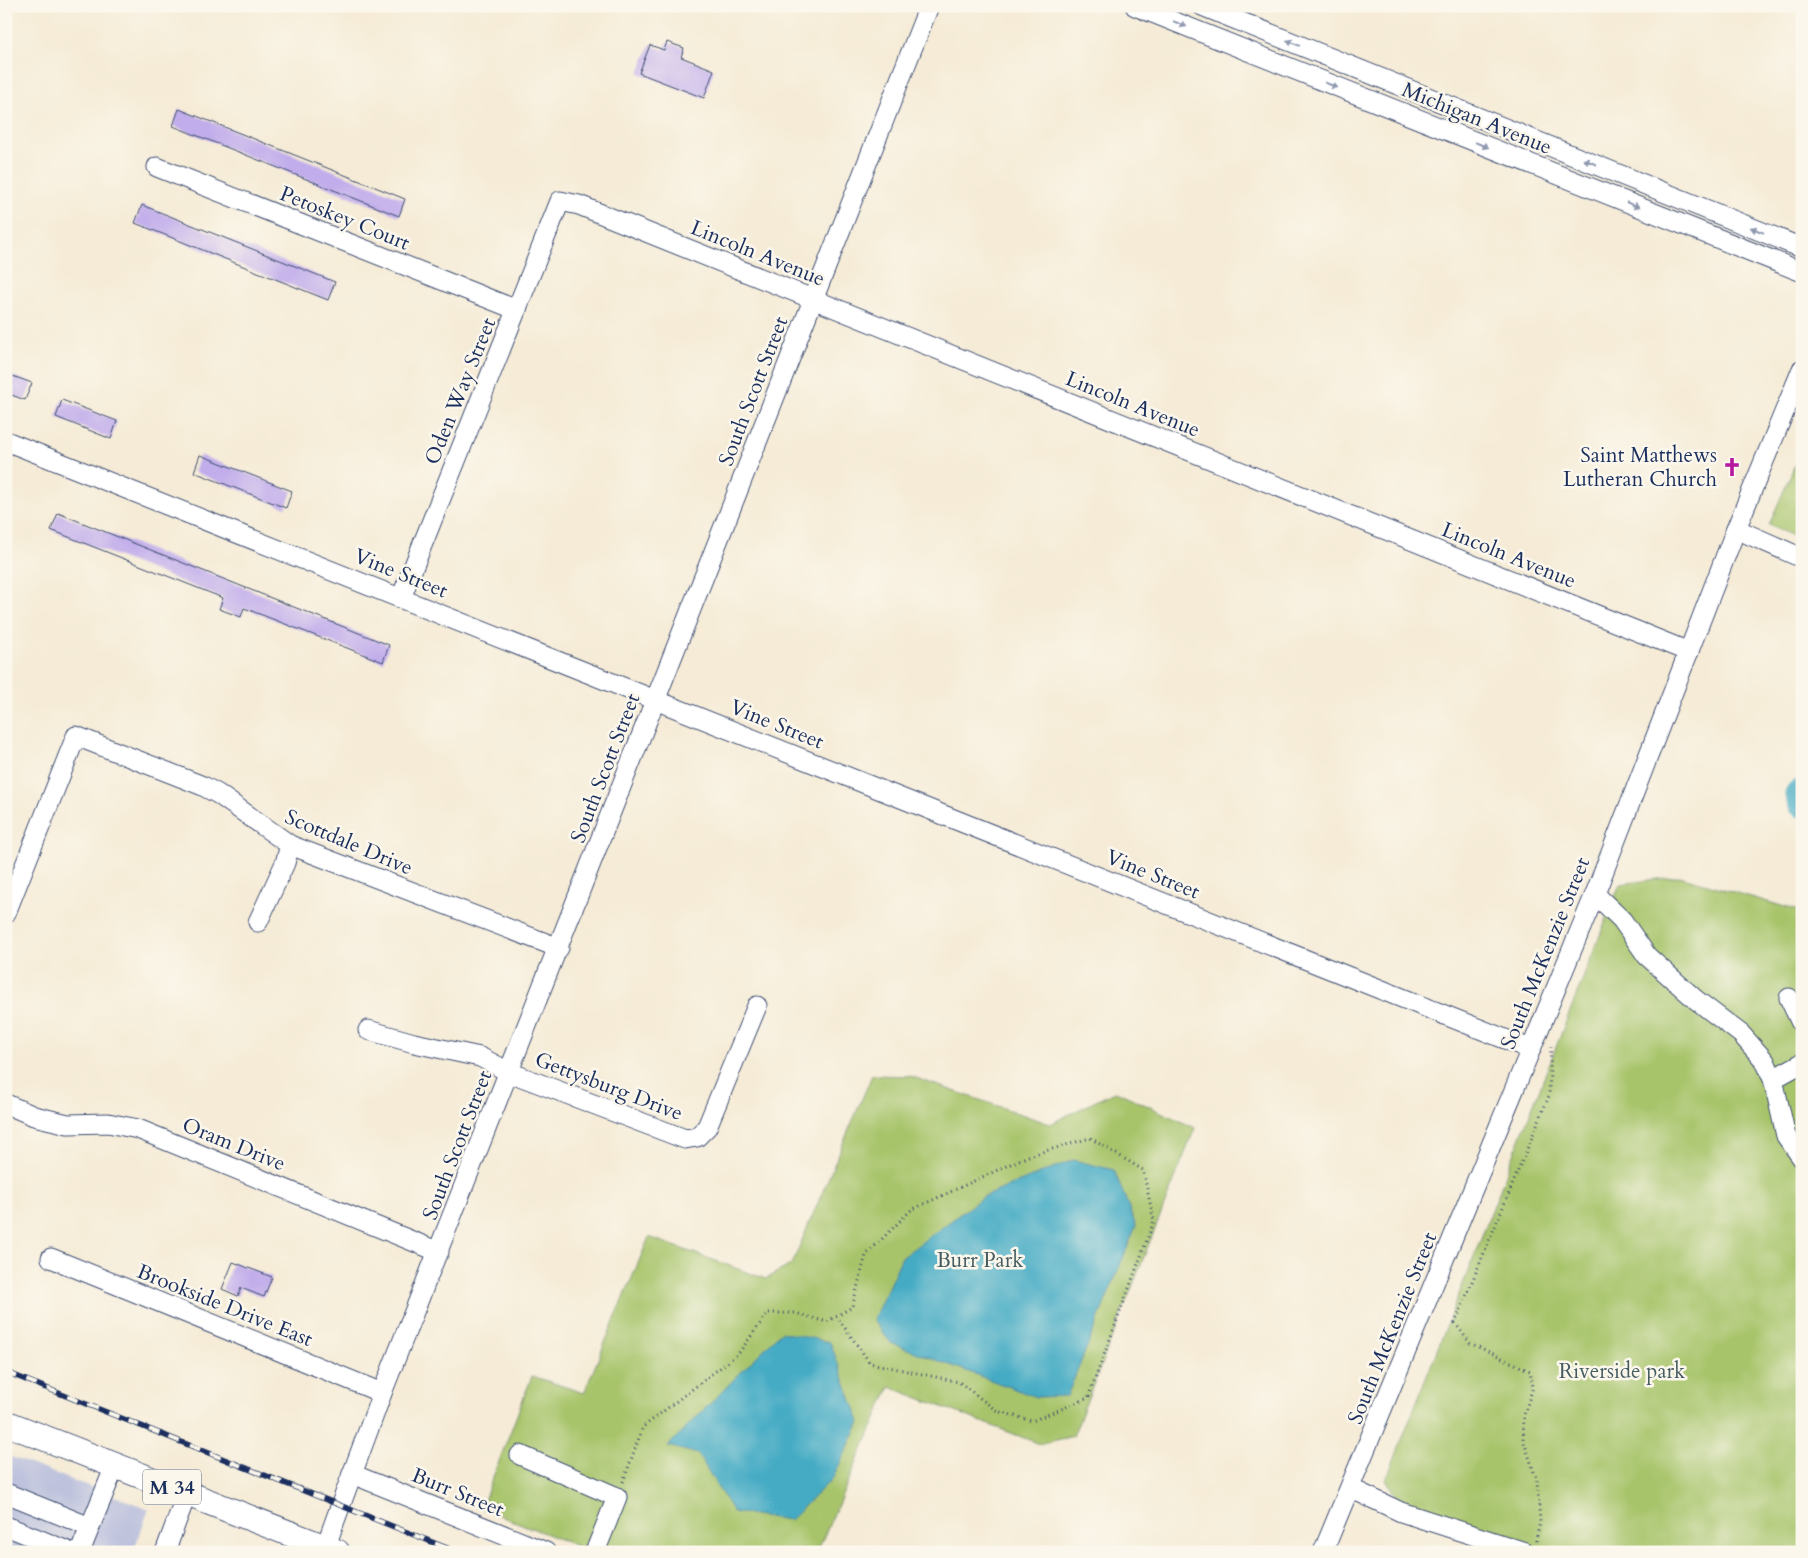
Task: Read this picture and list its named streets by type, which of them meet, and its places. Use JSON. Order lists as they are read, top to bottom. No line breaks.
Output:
{"streets":{"main road":["M 34"],"street":["Michigan Avenue","Petoskey Court","Lincoln Avenue","Oden Way Street","South Scott Street","Vine Street","Scottdale Drive","South McKenzie Street","Gettysburg Drive","Oram Drive","Brookside Drive East","Burr Street"]},"crossings":[["Petoskey Court","Oden Way Street"],["Lincoln Avenue","Oden Way Street"],["Lincoln Avenue","South Scott Street"],["Lincoln Avenue","South McKenzie Street"],["Oden Way Street","Vine Street"],["South Scott Street","Vine Street"],["South Scott Street","Scottdale Drive"],["South Scott Street","Gettysburg Drive"],["South Scott Street","Oram Drive"],["South Scott Street","Brookside Drive East"],["South Scott Street","M 34"],["South Scott Street","Burr Street"],["Vine Street","South McKenzie Street"]],"parks":["Burr Park","Riverside park"],"places":{"church":["Saint Matthews Lutheran Church"]}}
